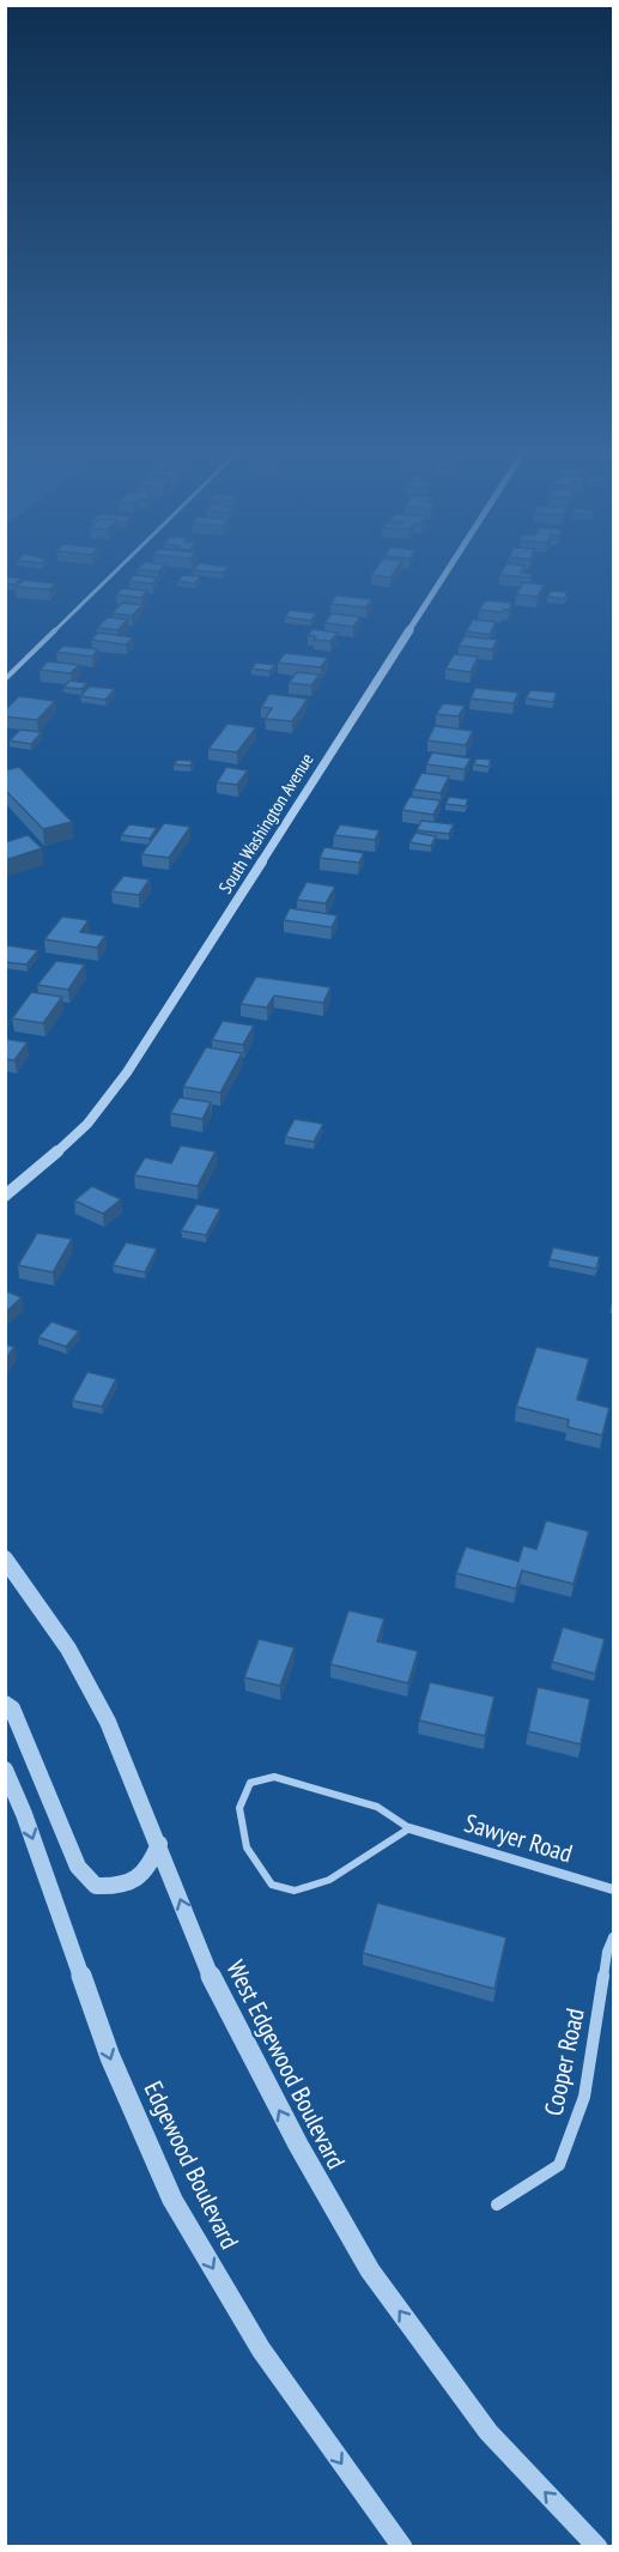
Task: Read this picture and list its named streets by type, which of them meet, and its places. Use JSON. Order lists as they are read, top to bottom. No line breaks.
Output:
{"streets":{"street":["South Washington Avenue","Sawyer Road","Cooper Road","West Edgewood Boulevard","Edgewood Boulevard"]},"one_way":["West Edgewood Boulevard","Edgewood Boulevard"]}
